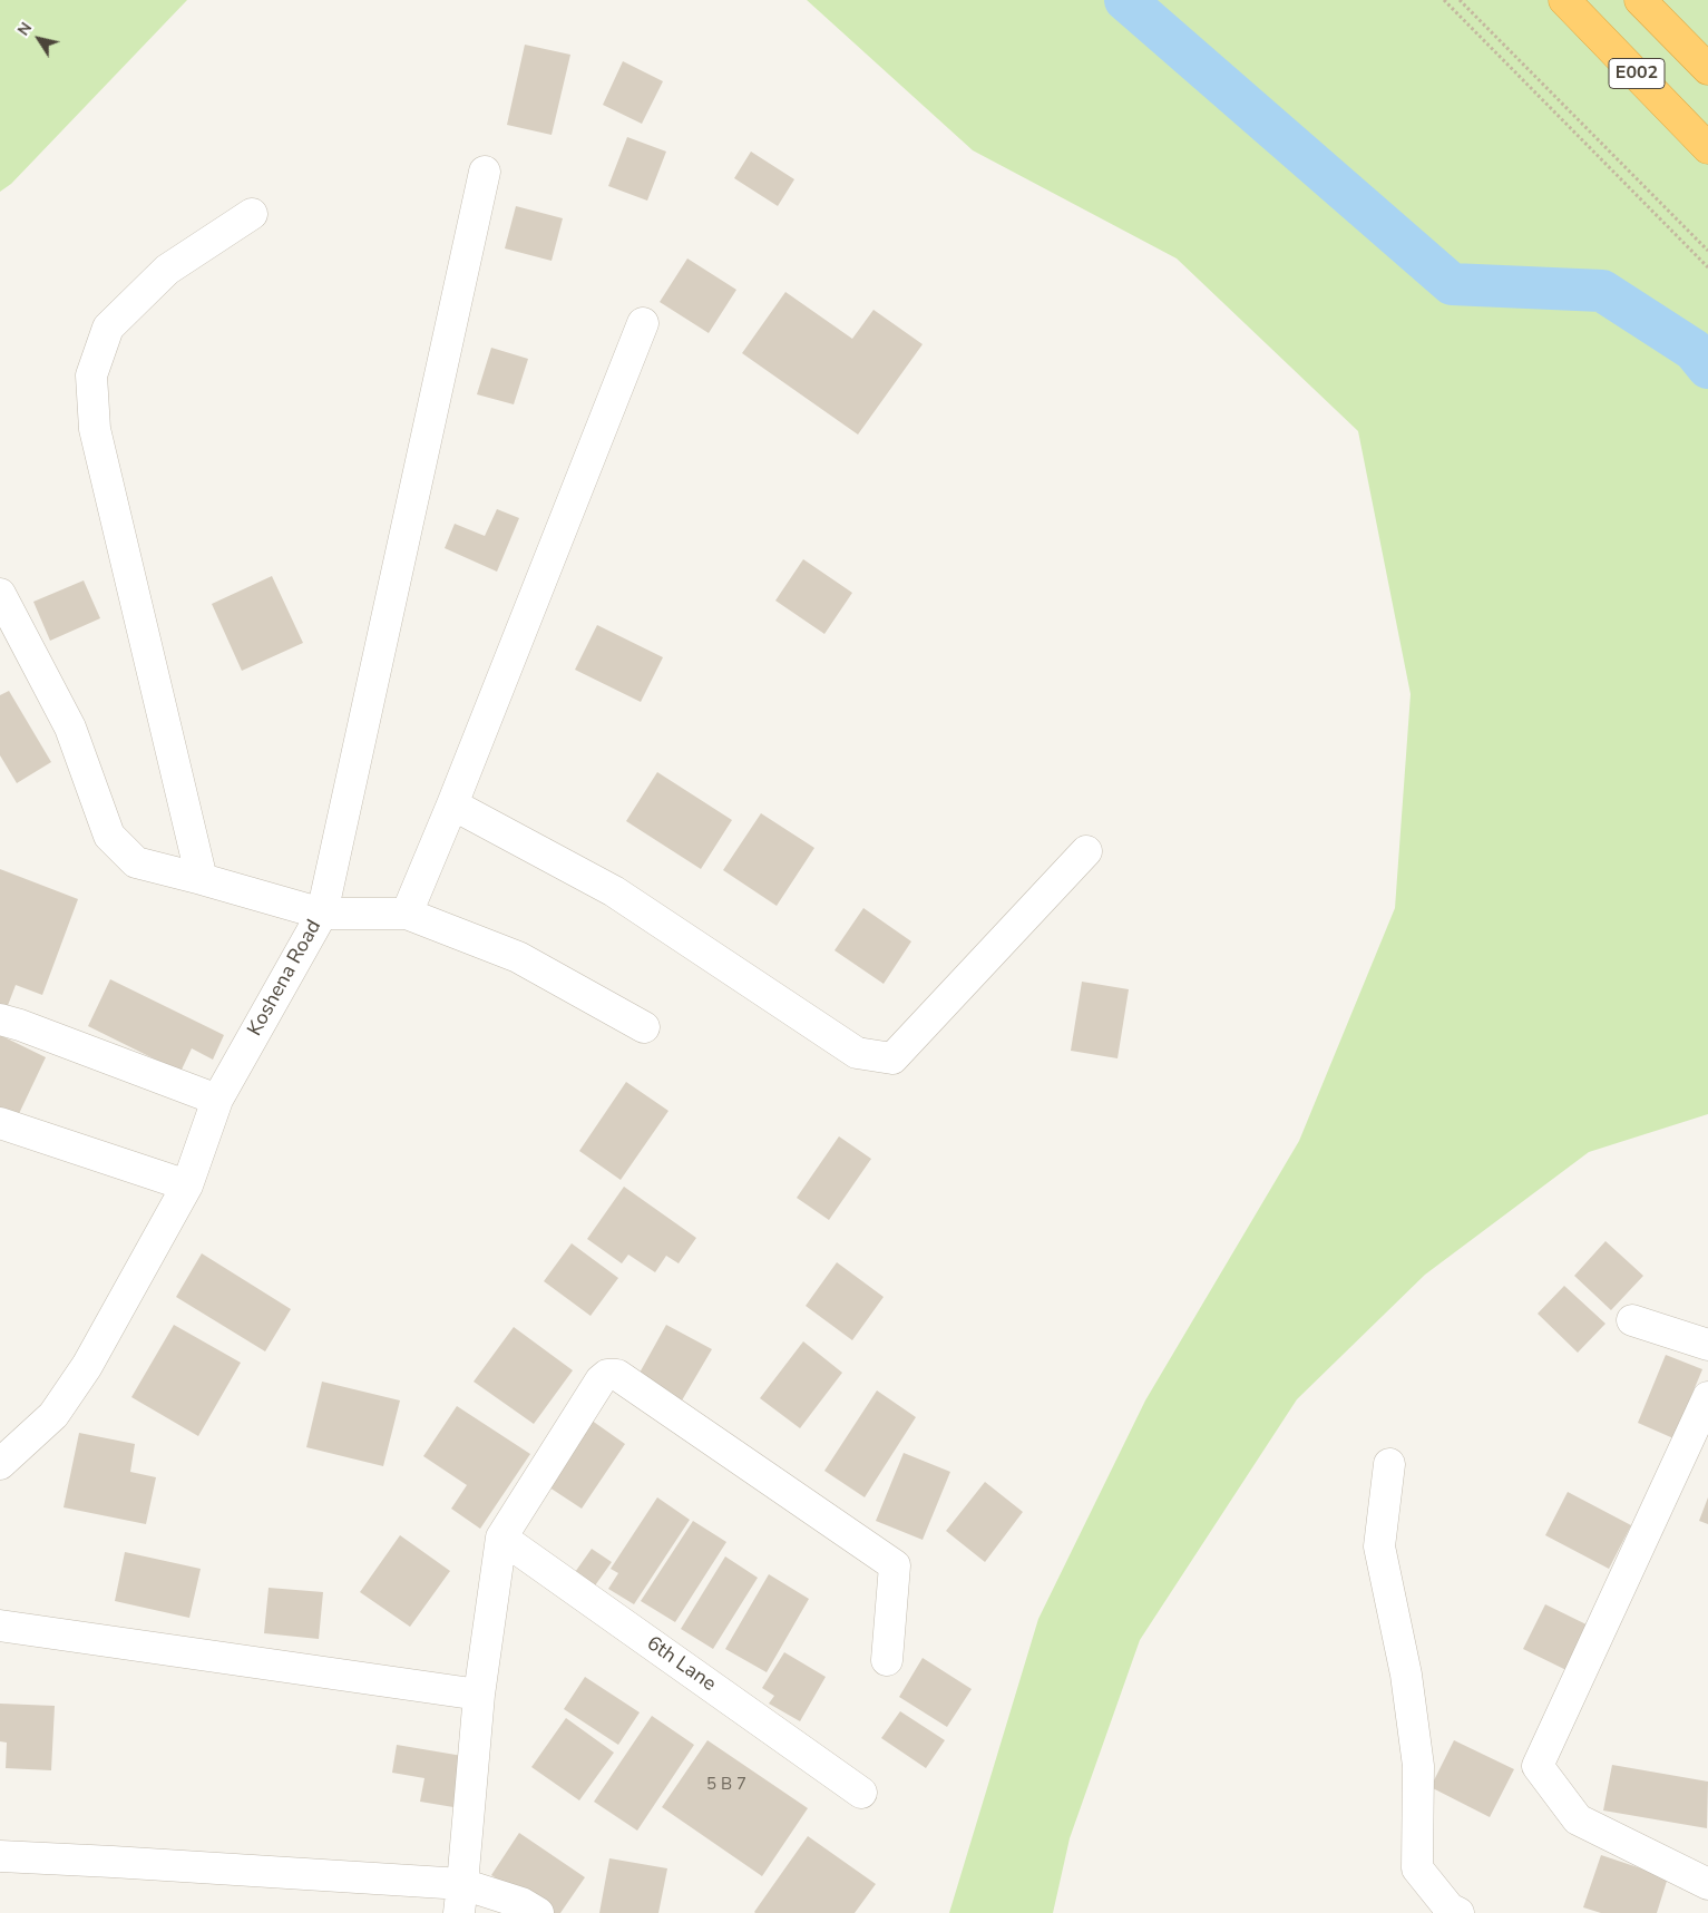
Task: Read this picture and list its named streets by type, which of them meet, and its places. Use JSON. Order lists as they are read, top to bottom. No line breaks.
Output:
{"streets":{"highway":["E002"],"street":["Koshena Road","6th Lane"]},"house_numbers":["5 B 7"],"north":"top left"}
